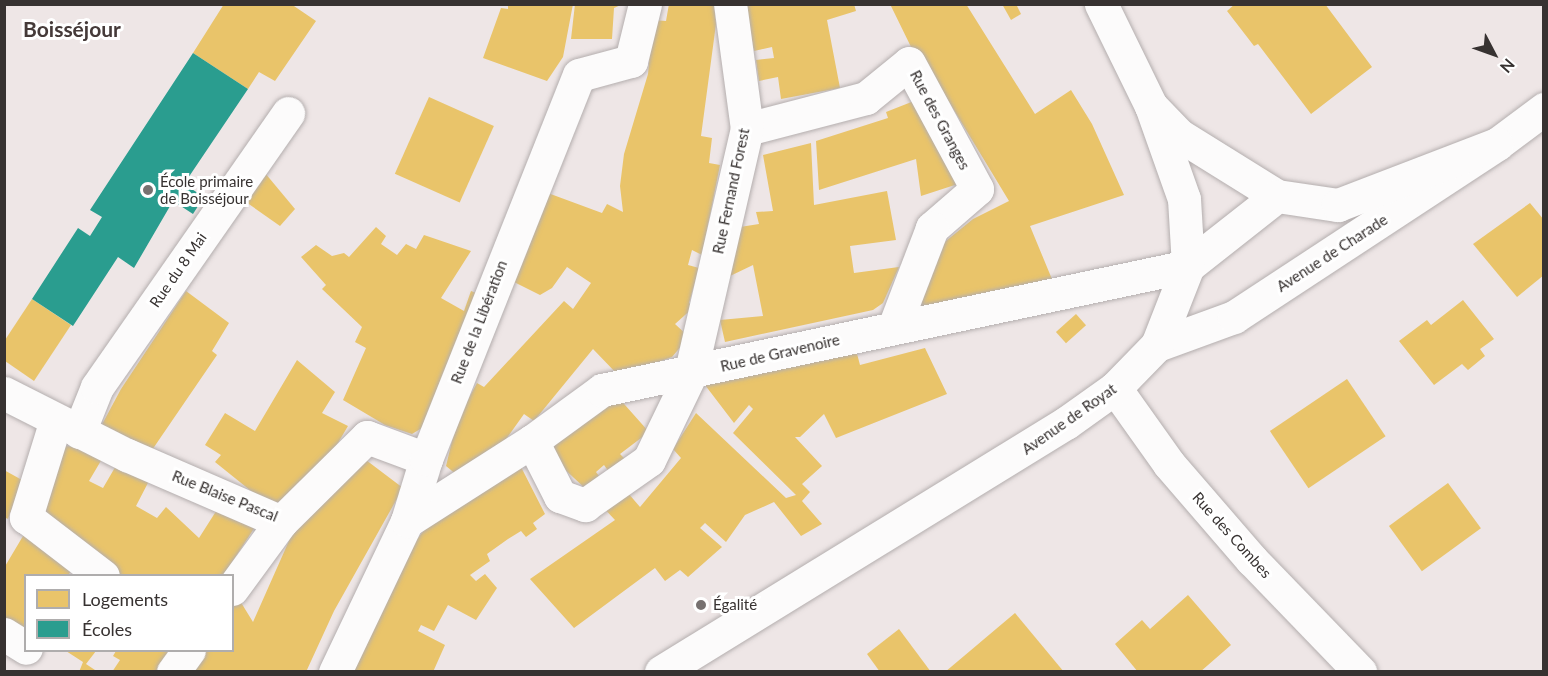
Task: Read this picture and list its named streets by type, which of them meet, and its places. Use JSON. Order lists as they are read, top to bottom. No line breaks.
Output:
{"streets":{"street":["Rue des Granges","Rue Fernand Forest","Avenue de Charade","Rue du 8 Mai","Rue de la Libération","Rue de Gravenoire","Avenue de Royat","Rue Blaise Pascal","Rue des Combes"]},"crossings":[["Rue des Granges","Rue Fernand Forest"],["Rue des Granges","Rue de Gravenoire"],["Rue Fernand Forest","Rue de Gravenoire"],["Avenue de Charade","Avenue de Royat"],["Rue du 8 Mai","Rue Blaise Pascal"],["Rue de la Libération","Rue de Gravenoire"],["Rue de la Libération","Rue Blaise Pascal"],["Rue de Gravenoire","Avenue de Royat"],["Avenue de Royat","Rue des Combes"]],"districts":["Boisséjour"],"places":["École primaire de Boisséjour","Égalité"],"legend":["Logements","Écoles"],"north":"bottom right"}
